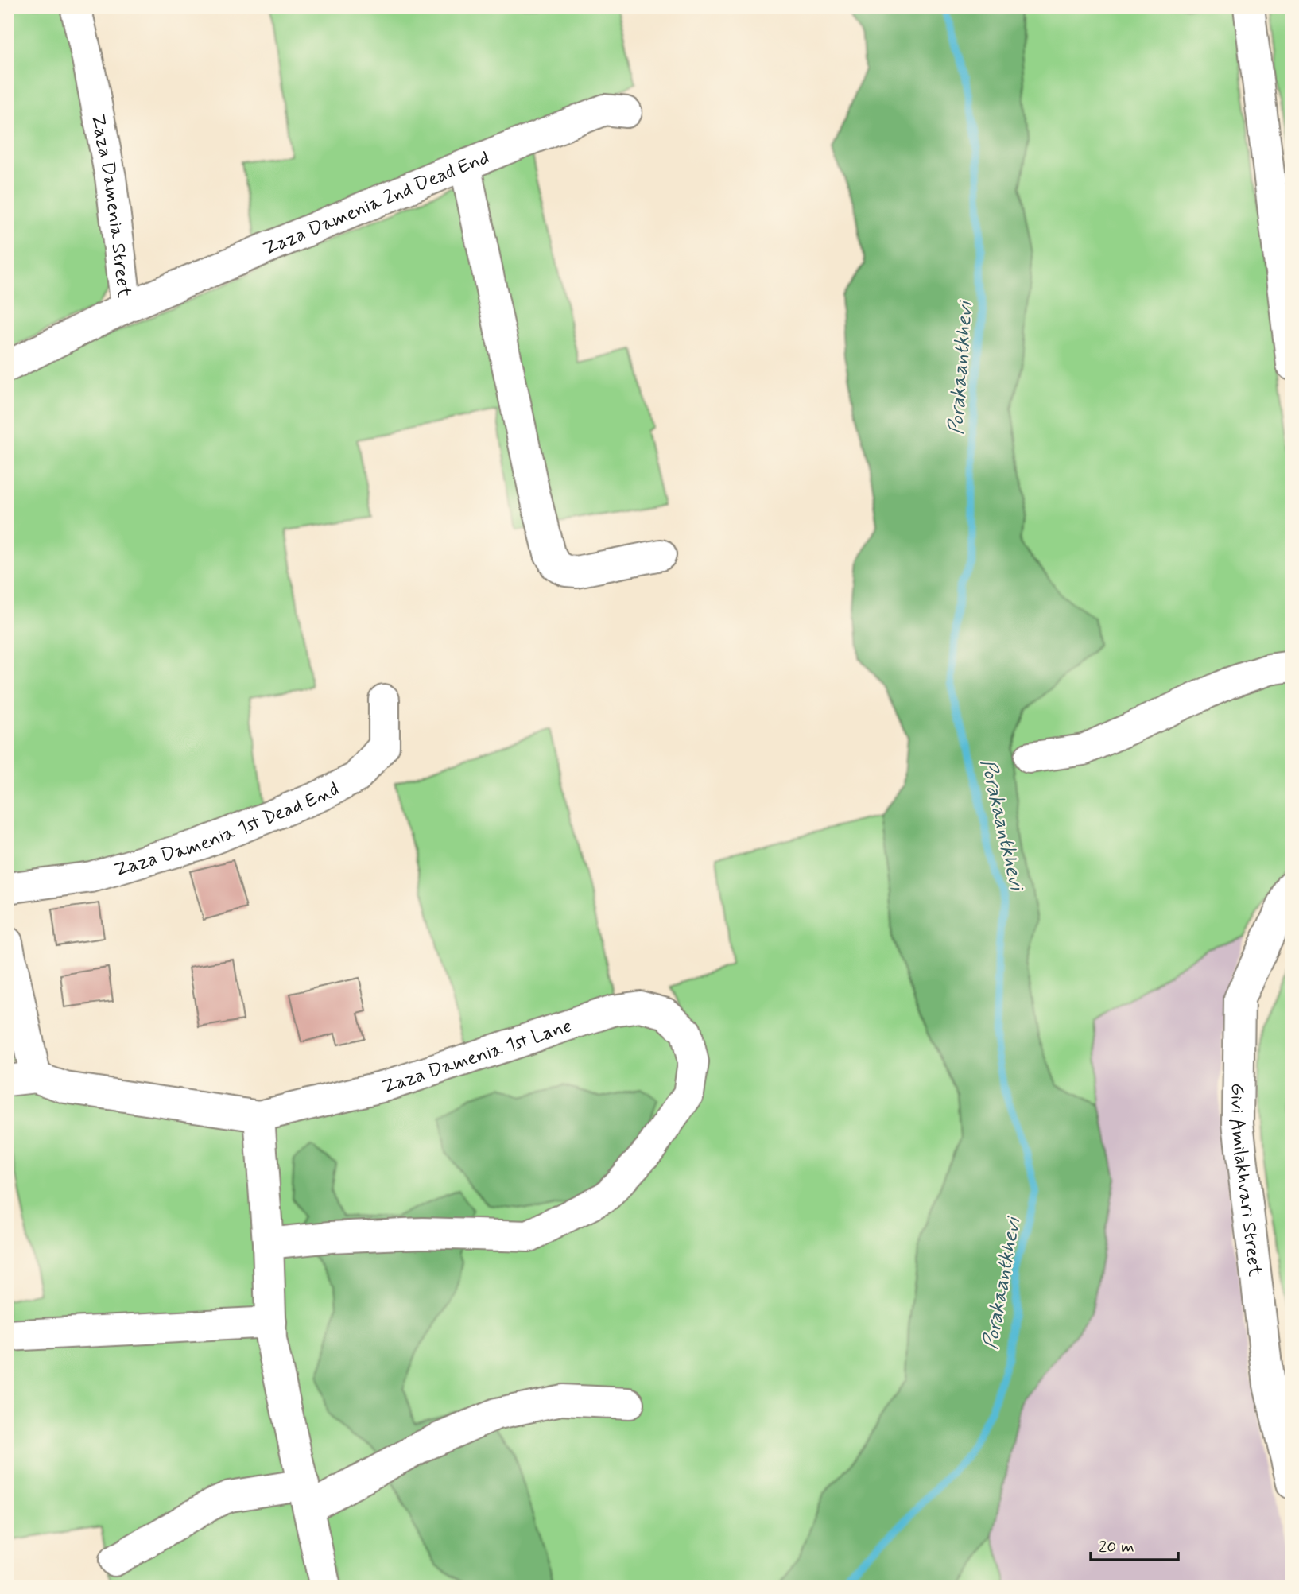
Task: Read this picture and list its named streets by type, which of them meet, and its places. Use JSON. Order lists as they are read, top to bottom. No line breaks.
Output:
{"streets":{"street":["Zaza Damenia 2nd Dead End","Zaza Damenia Street","Zaza Damenia 1st Dead End","Zaza Damenia 1st Lane","Givi Amilakhvari Street"]},"crossings":[["Zaza Damenia 2nd Dead End","Zaza Damenia Street"]],"water":["Porakaantkhevi"],"scale_bar":"20 m"}
